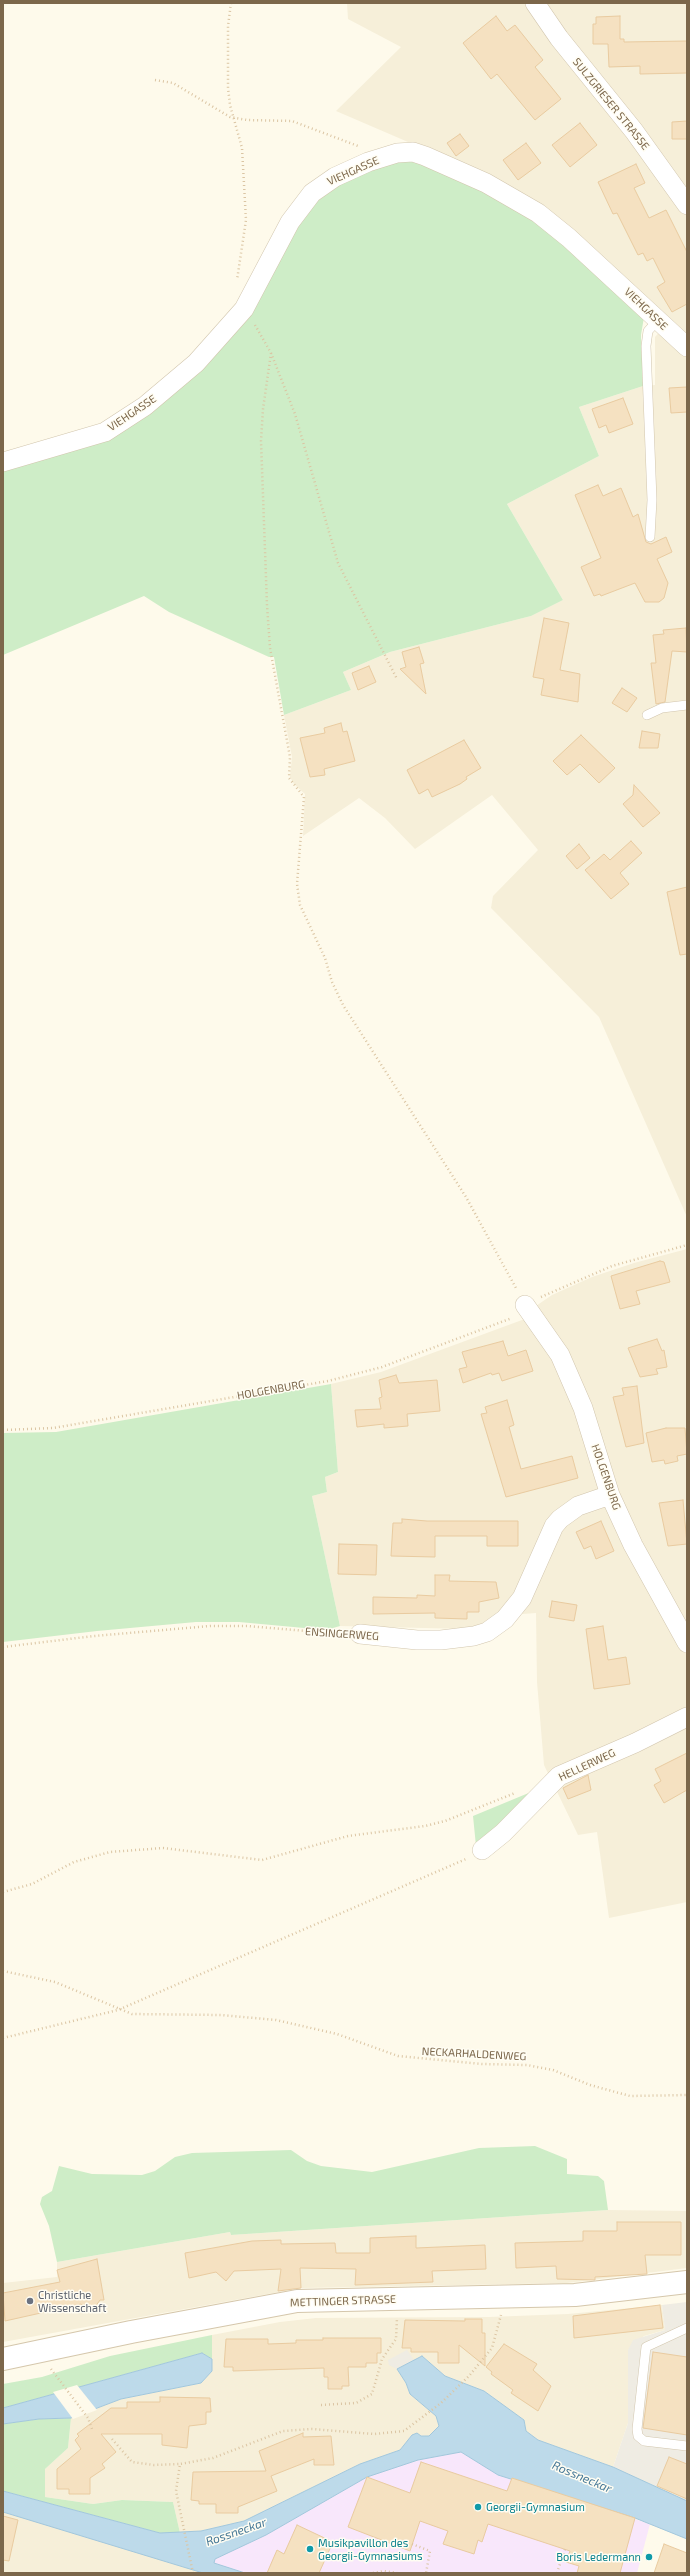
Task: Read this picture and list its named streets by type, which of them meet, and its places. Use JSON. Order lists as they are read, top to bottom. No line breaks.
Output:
{"streets":{"main road":["METTINGER STRASSE"],"street":["SULZGRIESER STRASSE","VIEHGASSE","HOLGENBURG","ENSINGERWEG","HELLERWEG"],"path":["NECKARHALDENWEG"]},"crossings":[["HOLGENBURG","ENSINGERWEG"]],"water":["Rossneckar"],"places":["Christliche Wissenschaft","Georgii-Gymnasium","Musikpavillon des Georgii-Gymnasiums","Boris Ledermann"]}
